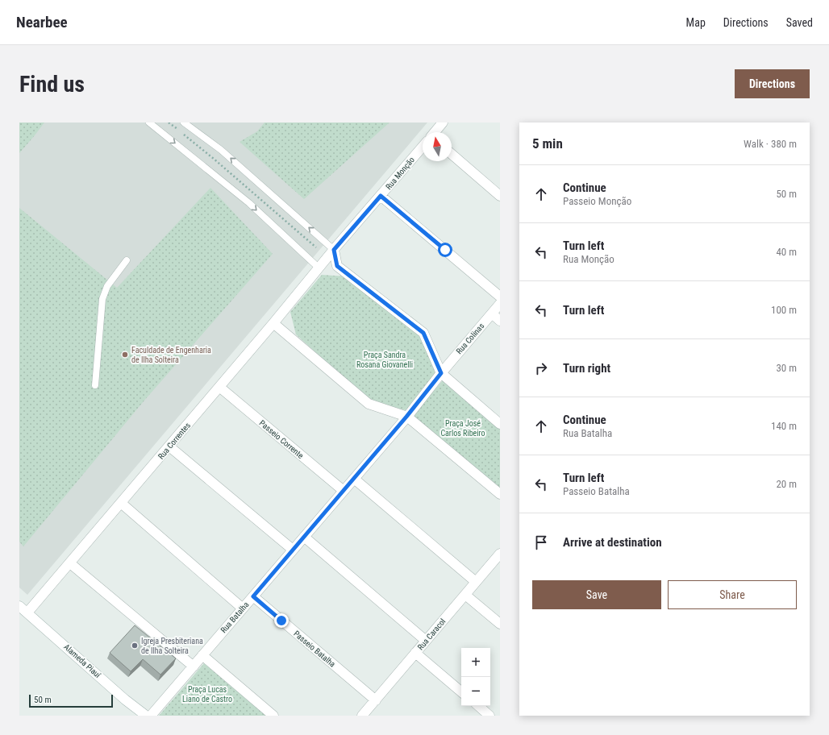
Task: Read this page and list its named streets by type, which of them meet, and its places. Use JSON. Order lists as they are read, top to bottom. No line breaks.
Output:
{"streets":{"street":["Rua Monção","Rua Colinas","Passeio Corrente","Rua Correntes","Rua Batalha","Rua Caracol","Passeio Batalha","Alameda Piauí"]},"crossings":[["Rua Monção","Rua Correntes"],["Rua Colinas","Rua Batalha"],["Passeio Corrente","Rua Correntes"],["Passeio Corrente","Rua Batalha"],["Rua Correntes","Alameda Piauí"],["Rua Batalha","Passeio Batalha"],["Rua Caracol","Passeio Batalha"]],"parks":["Praça Sandra Rosana Giovanelli","Praça José Carlos Ribeiro","Praça Lucas Liano de Castro"],"places":["Faculdade de Engenharia de Ilha Solteira","Igreja Presbiteriana de Ilha Solteira"],"scale_bar":"50 m","north":"top","page":{"header":"Nearbee","nav":["Map","Directions","Saved"],"buttons":["Directions",["Save","Share"]],"title":"Find us","heading":["5 min","Walk · 380 m"],"list":[["Continue","Passeio Monção","50 m"],["Turn left","Rua Monção","40 m"],["Turn left","100 m"],["Turn right","30 m"],["Continue","Rua Batalha","140 m"],["Turn left","Passeio Batalha","20 m"],"Arrive at destination"],"map_buttons":["+","−"],"scale":"50 m"}}
